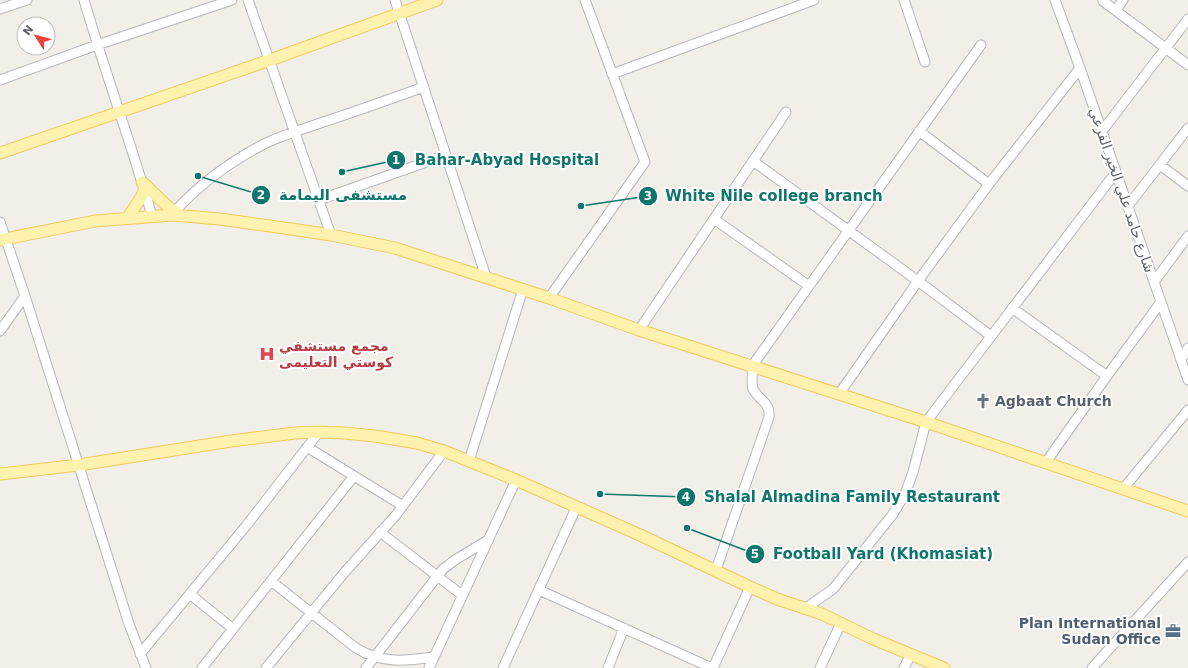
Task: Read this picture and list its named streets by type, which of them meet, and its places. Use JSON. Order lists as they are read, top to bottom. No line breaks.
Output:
{"streets":{"street":["شارع حامد علي الخير الفرعي"]},"places":{"other":["Bahar-Abyad Hospital","مستشفى اليمامة","White Nile college branch","Shalal Almadina Family Restaurant","Football Yard (Khomasiat)"],"hospital":["مجمع مستشفي كوستي التعليمى"],"church":["Agbaat Church"],"office":["Plan International Sudan Office"]},"north":"top left"}
